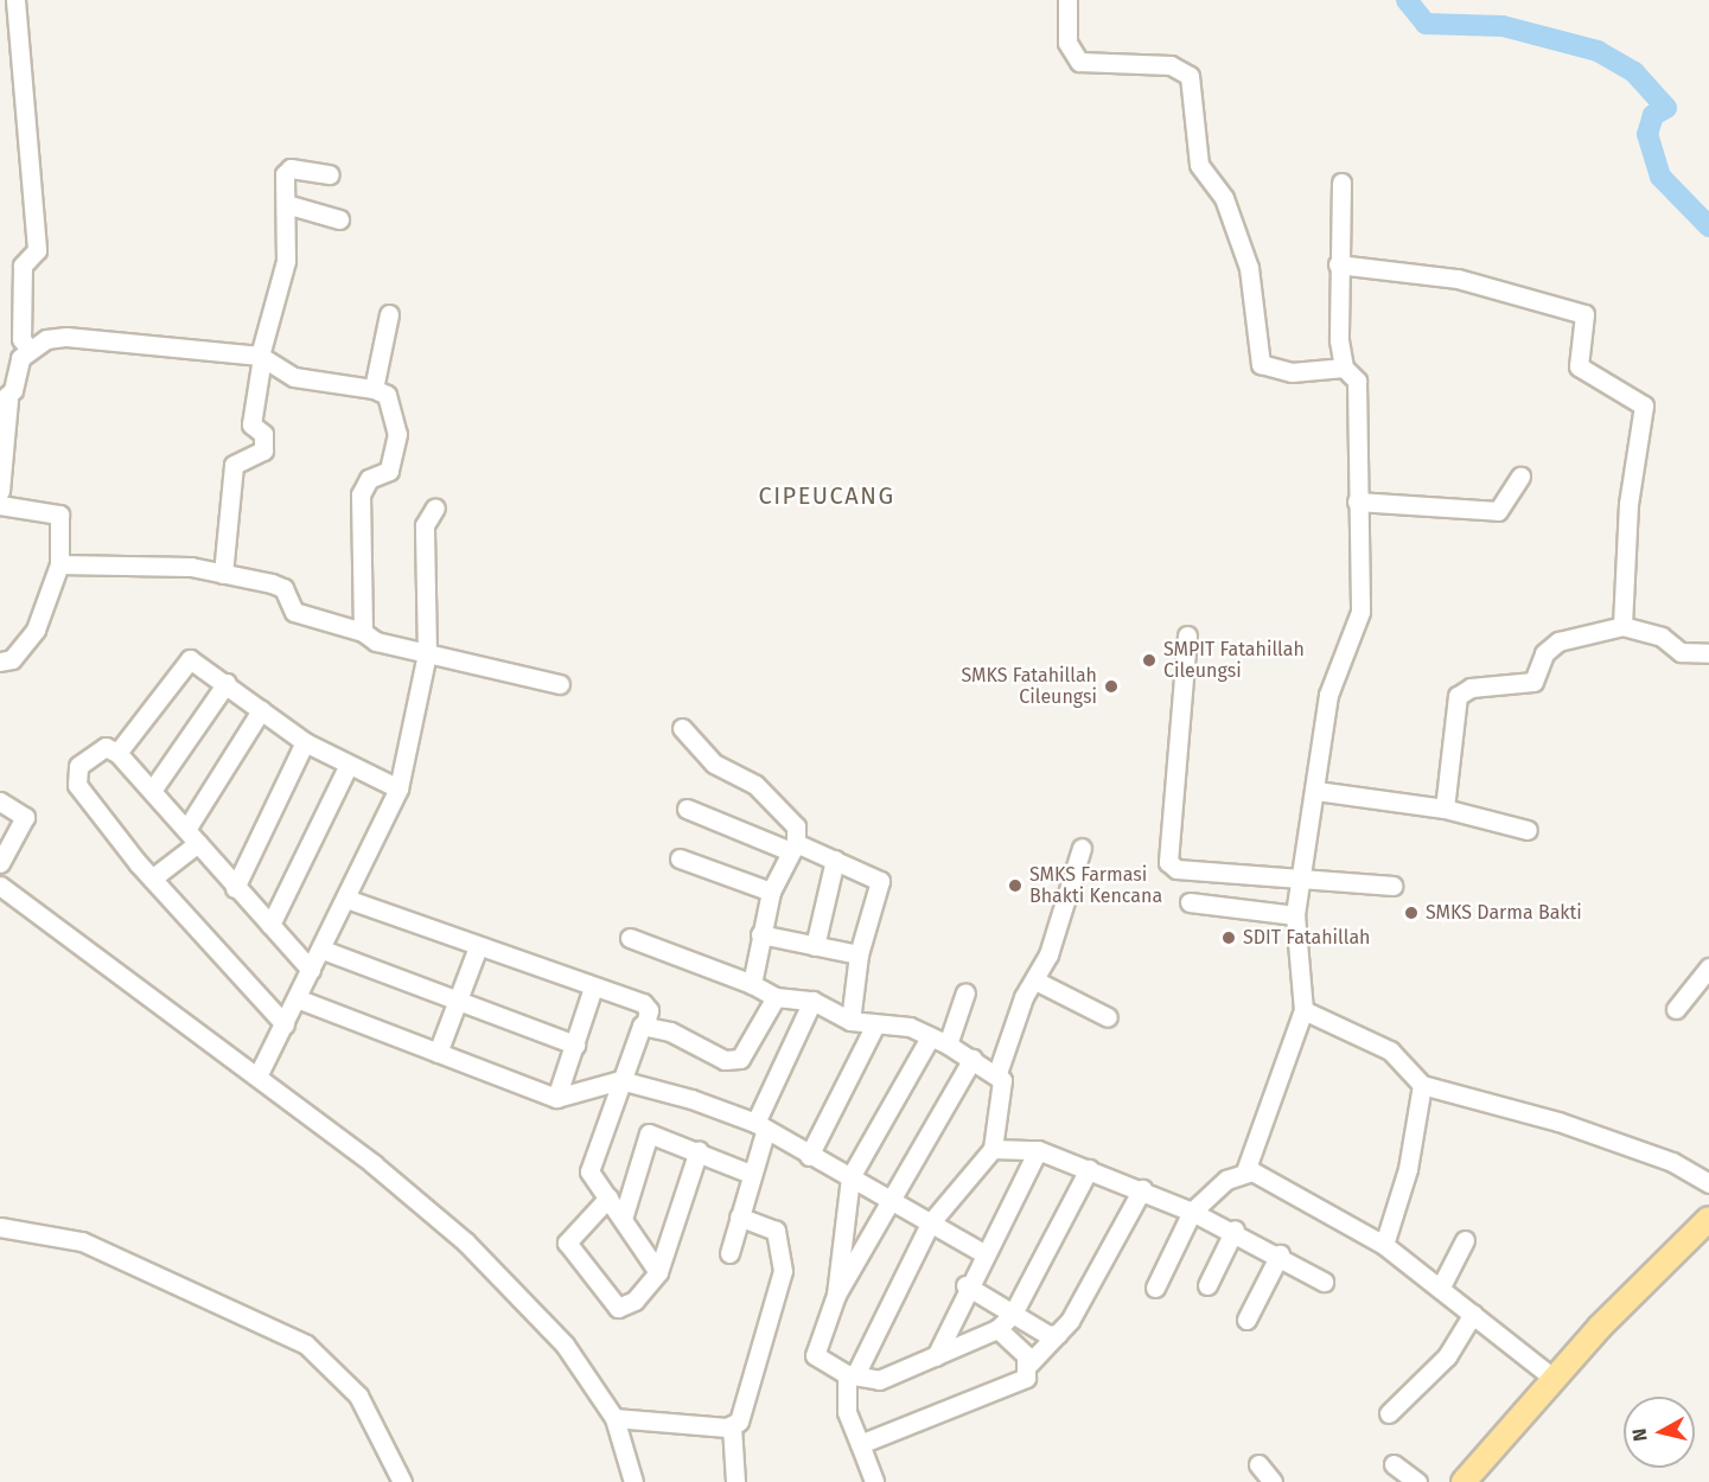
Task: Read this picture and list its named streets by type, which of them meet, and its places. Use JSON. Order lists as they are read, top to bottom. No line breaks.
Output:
{"districts":["CIPEUCANG"],"places":["SMPIT Fatahillah Cileungsi","SMKS Fatahillah Cileungsi","SMKS Farmasi Bhakti Kencana","SMKS Darma Bakti","SDIT Fatahillah"],"north":"left"}
